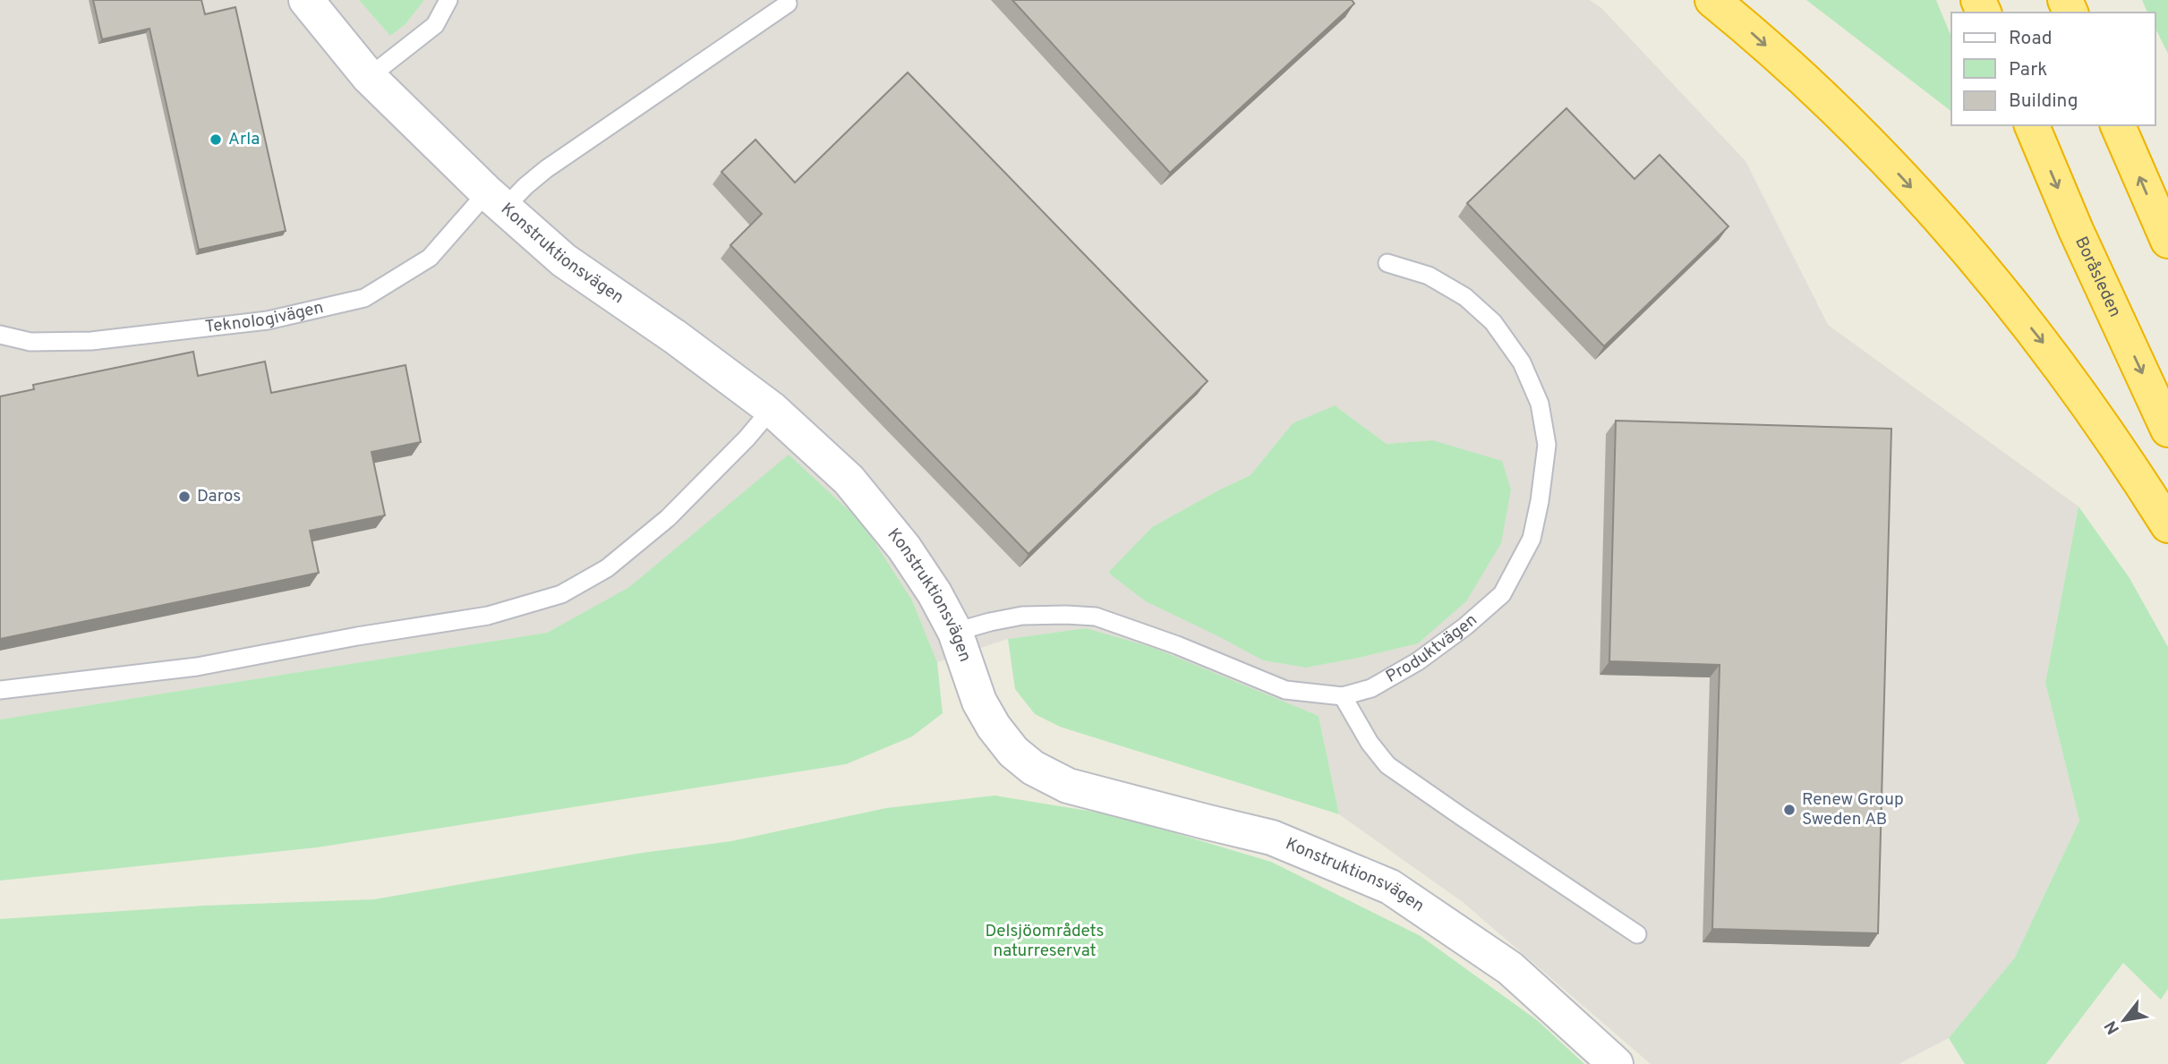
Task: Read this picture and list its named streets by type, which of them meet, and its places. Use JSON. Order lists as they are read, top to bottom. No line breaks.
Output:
{"streets":{"highway":["Boråsleden"],"street":["Konstruktionsvägen"],"lane":["Teknologivägen","Produktvägen"]},"crossings":[["Konstruktionsvägen","Teknologivägen"],["Konstruktionsvägen","Produktvägen"]],"parks":["Delsjöområdets naturreservat"],"places":["Arla","Daros","Renew Group Sweden AB"],"legend":["Road","Park","Building"],"north":"bottom left"}
